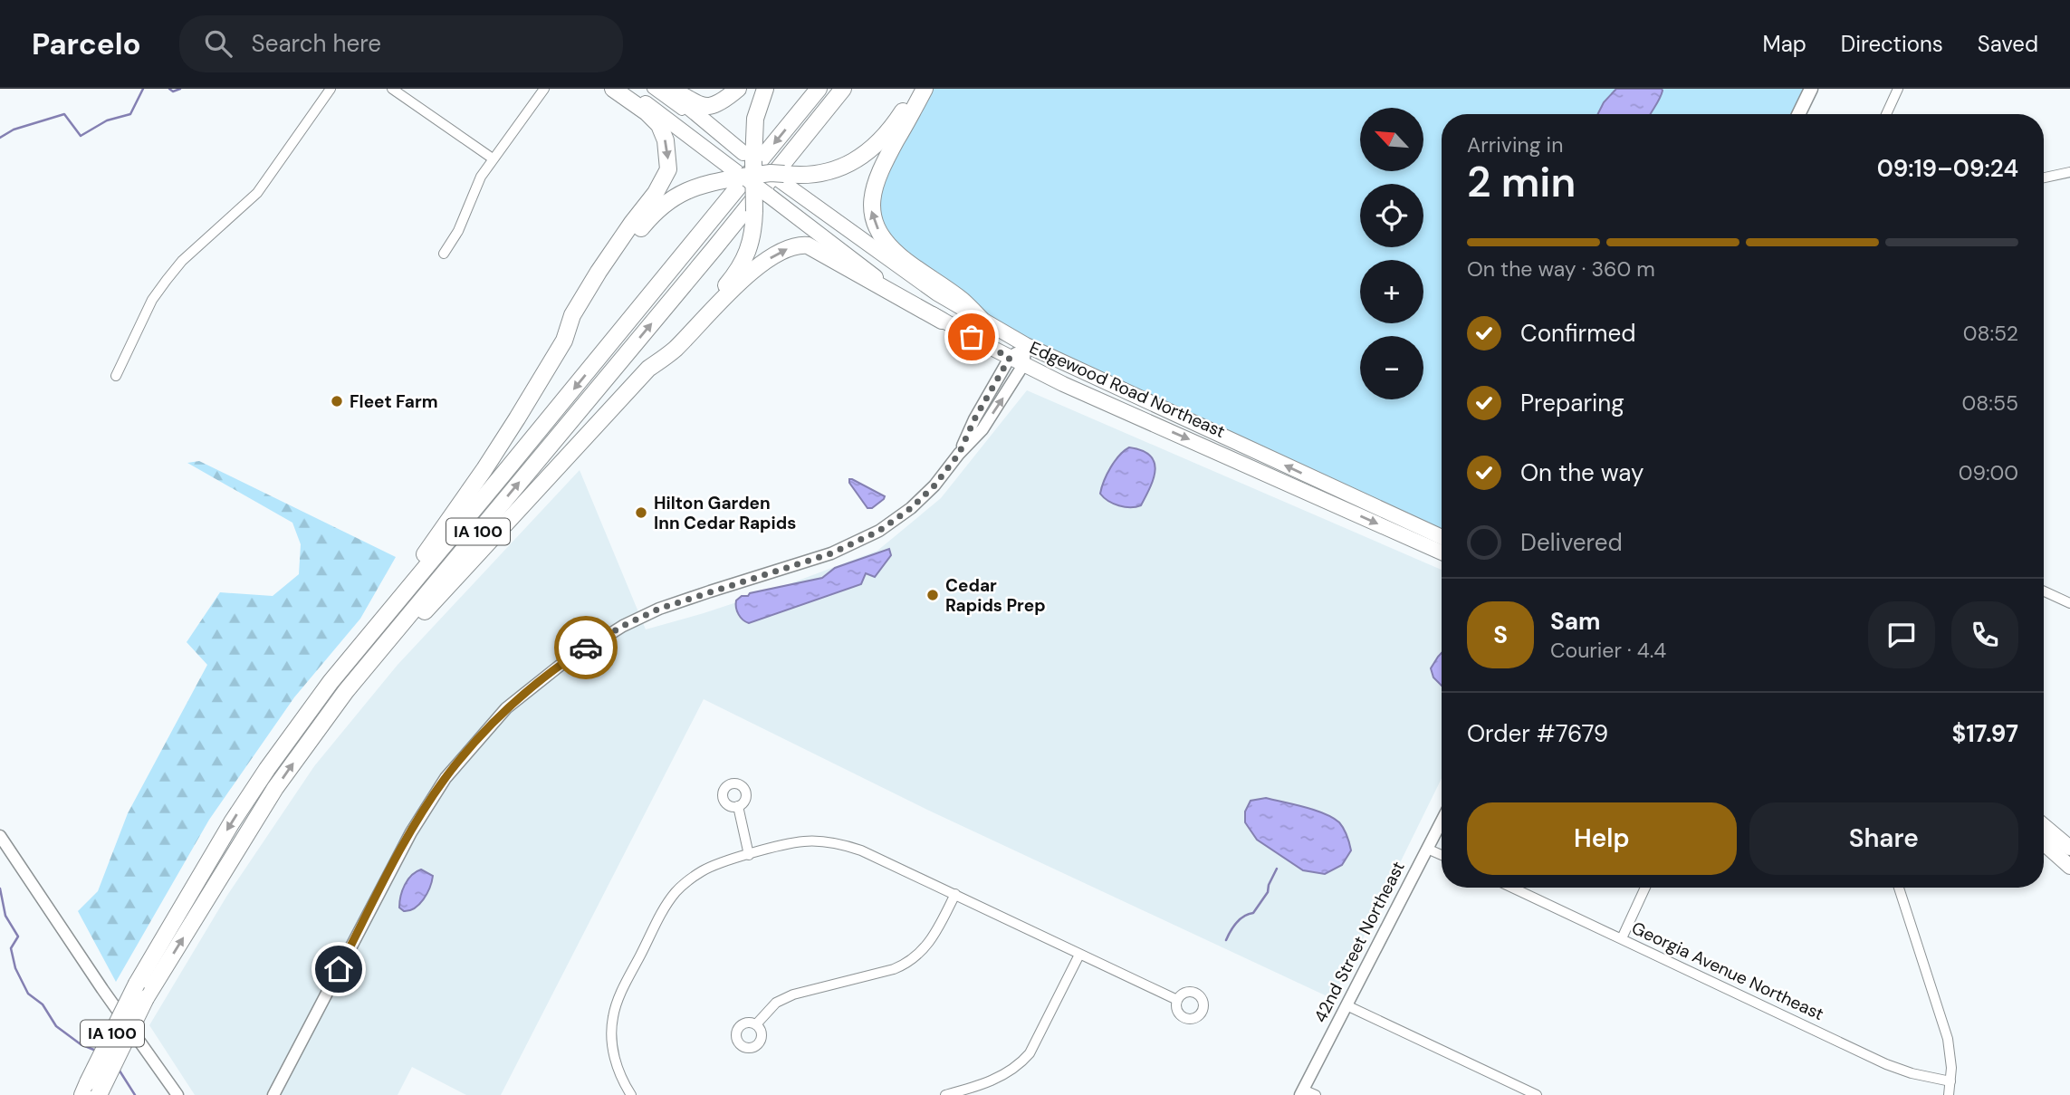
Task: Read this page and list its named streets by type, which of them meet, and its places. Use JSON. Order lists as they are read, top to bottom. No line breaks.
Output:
{"streets":{"highway":["IA 100"],"main road":["Edgewood Road Northeast"],"street":["42nd Street Northeast","Georgia Avenue Northeast"]},"places":["Fleet Farm","Hilton Garden Inn Cedar Rapids","Cedar Rapids Prep"],"north":"top left","page":{"header":"Parcelo","search":"Search here","nav":["Map","Directions","Saved"],"map_buttons":["+","−"],"heading":["2 min","Arriving in","09:19–09:24"],"panel":["Sam","Courier · 4.4","Order #7679","$17.97"],"bar":"On the way · 360 m","list":[["Confirmed","08:52"],["Preparing","08:55"],["On the way","09:00"],"Delivered"],"round":"S","buttons":["Help","Share"]}}
